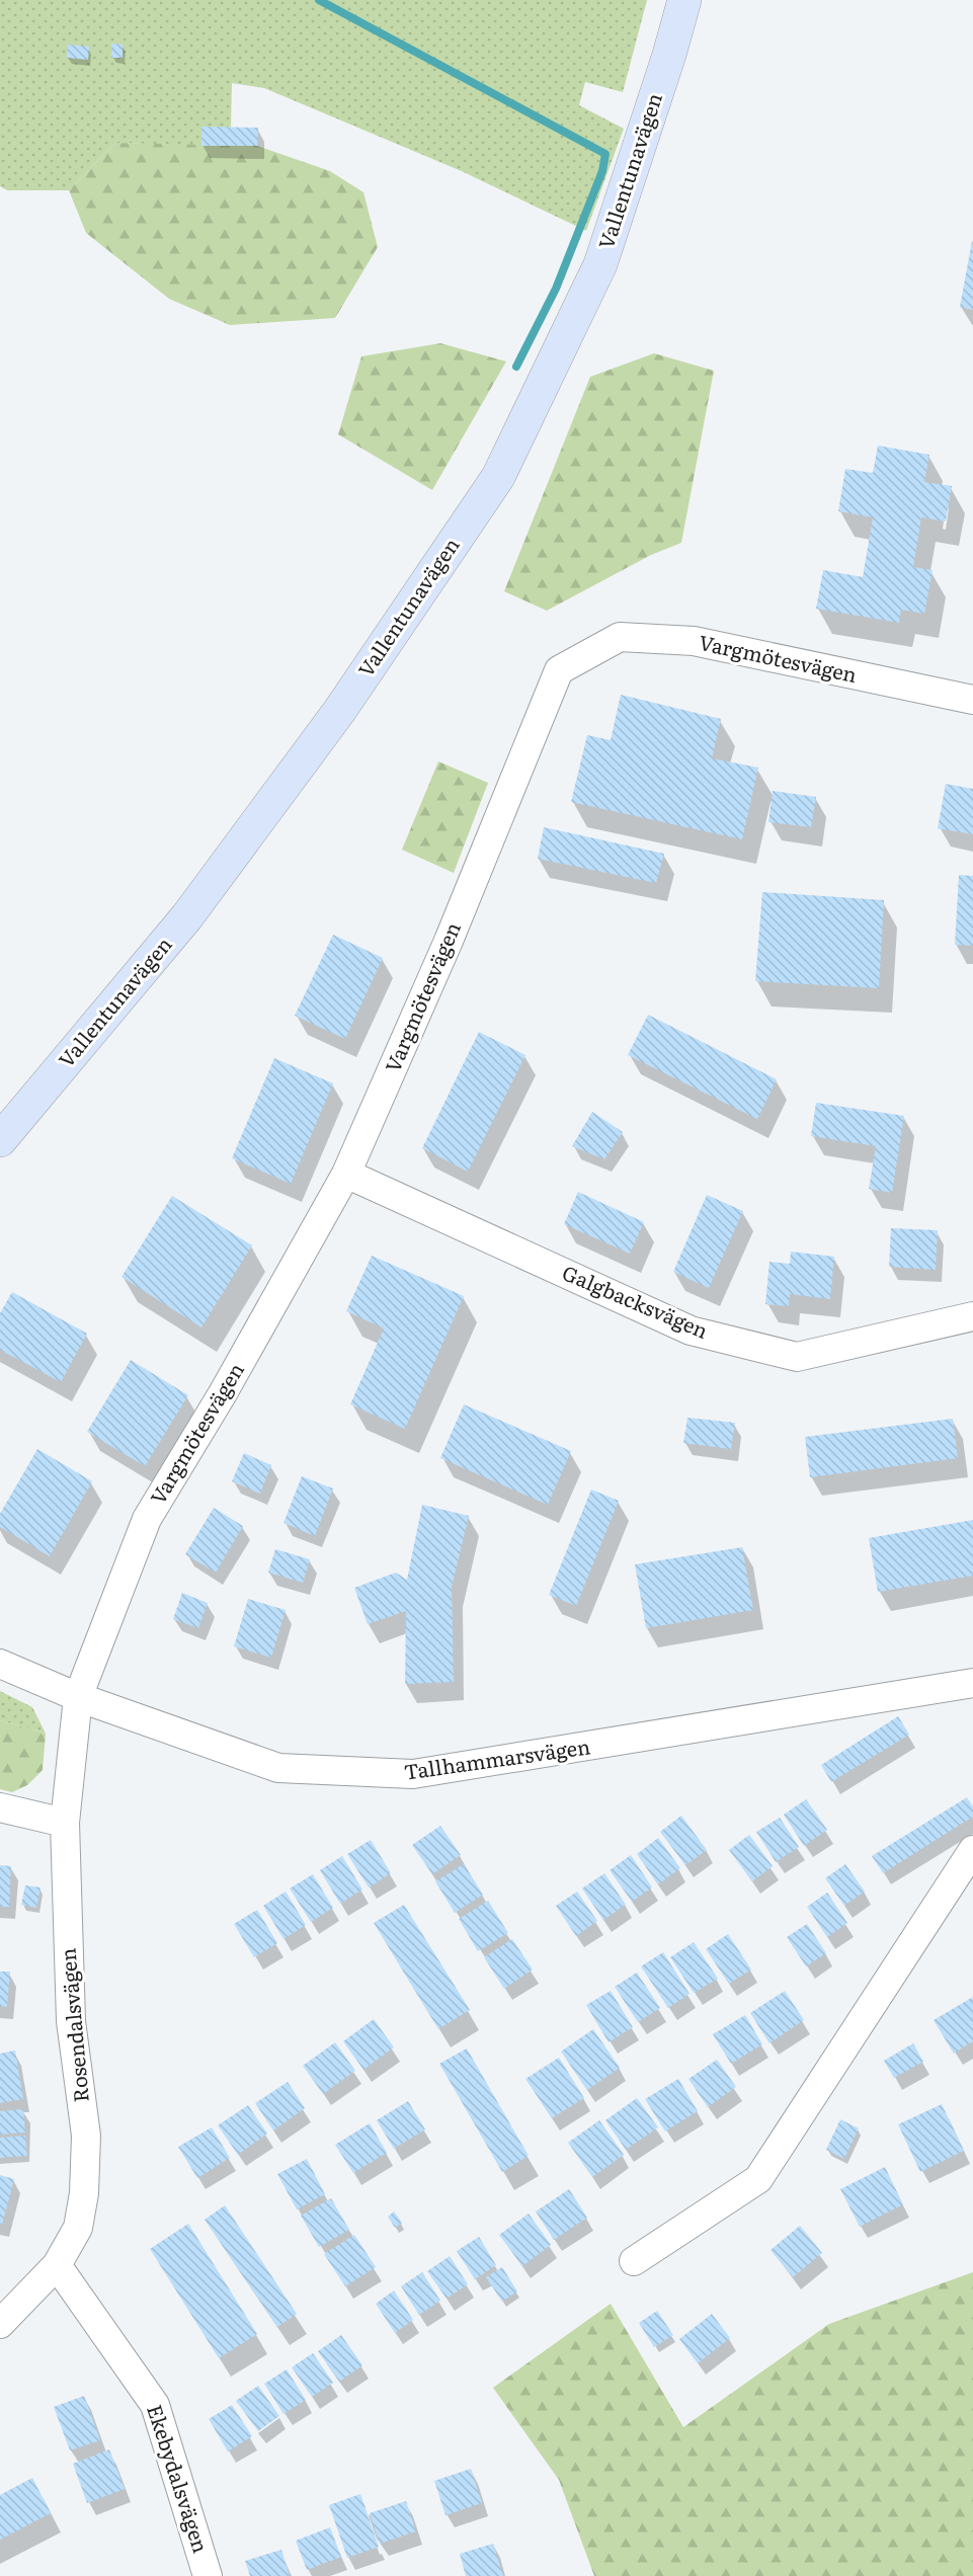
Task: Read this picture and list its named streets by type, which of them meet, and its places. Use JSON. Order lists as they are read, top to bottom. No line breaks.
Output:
{"streets":{"main road":["Vallentunavägen"],"street":["Vargmötesvägen","Galgbacksvägen","Tallhammarsvägen","Rosendalsvägen","Ekebydalsvägen"]},"crossings":[["Vargmötesvägen","Galgbacksvägen"],["Vargmötesvägen","Tallhammarsvägen"],["Vargmötesvägen","Rosendalsvägen"],["Tallhammarsvägen","Rosendalsvägen"],["Rosendalsvägen","Ekebydalsvägen"]]}
